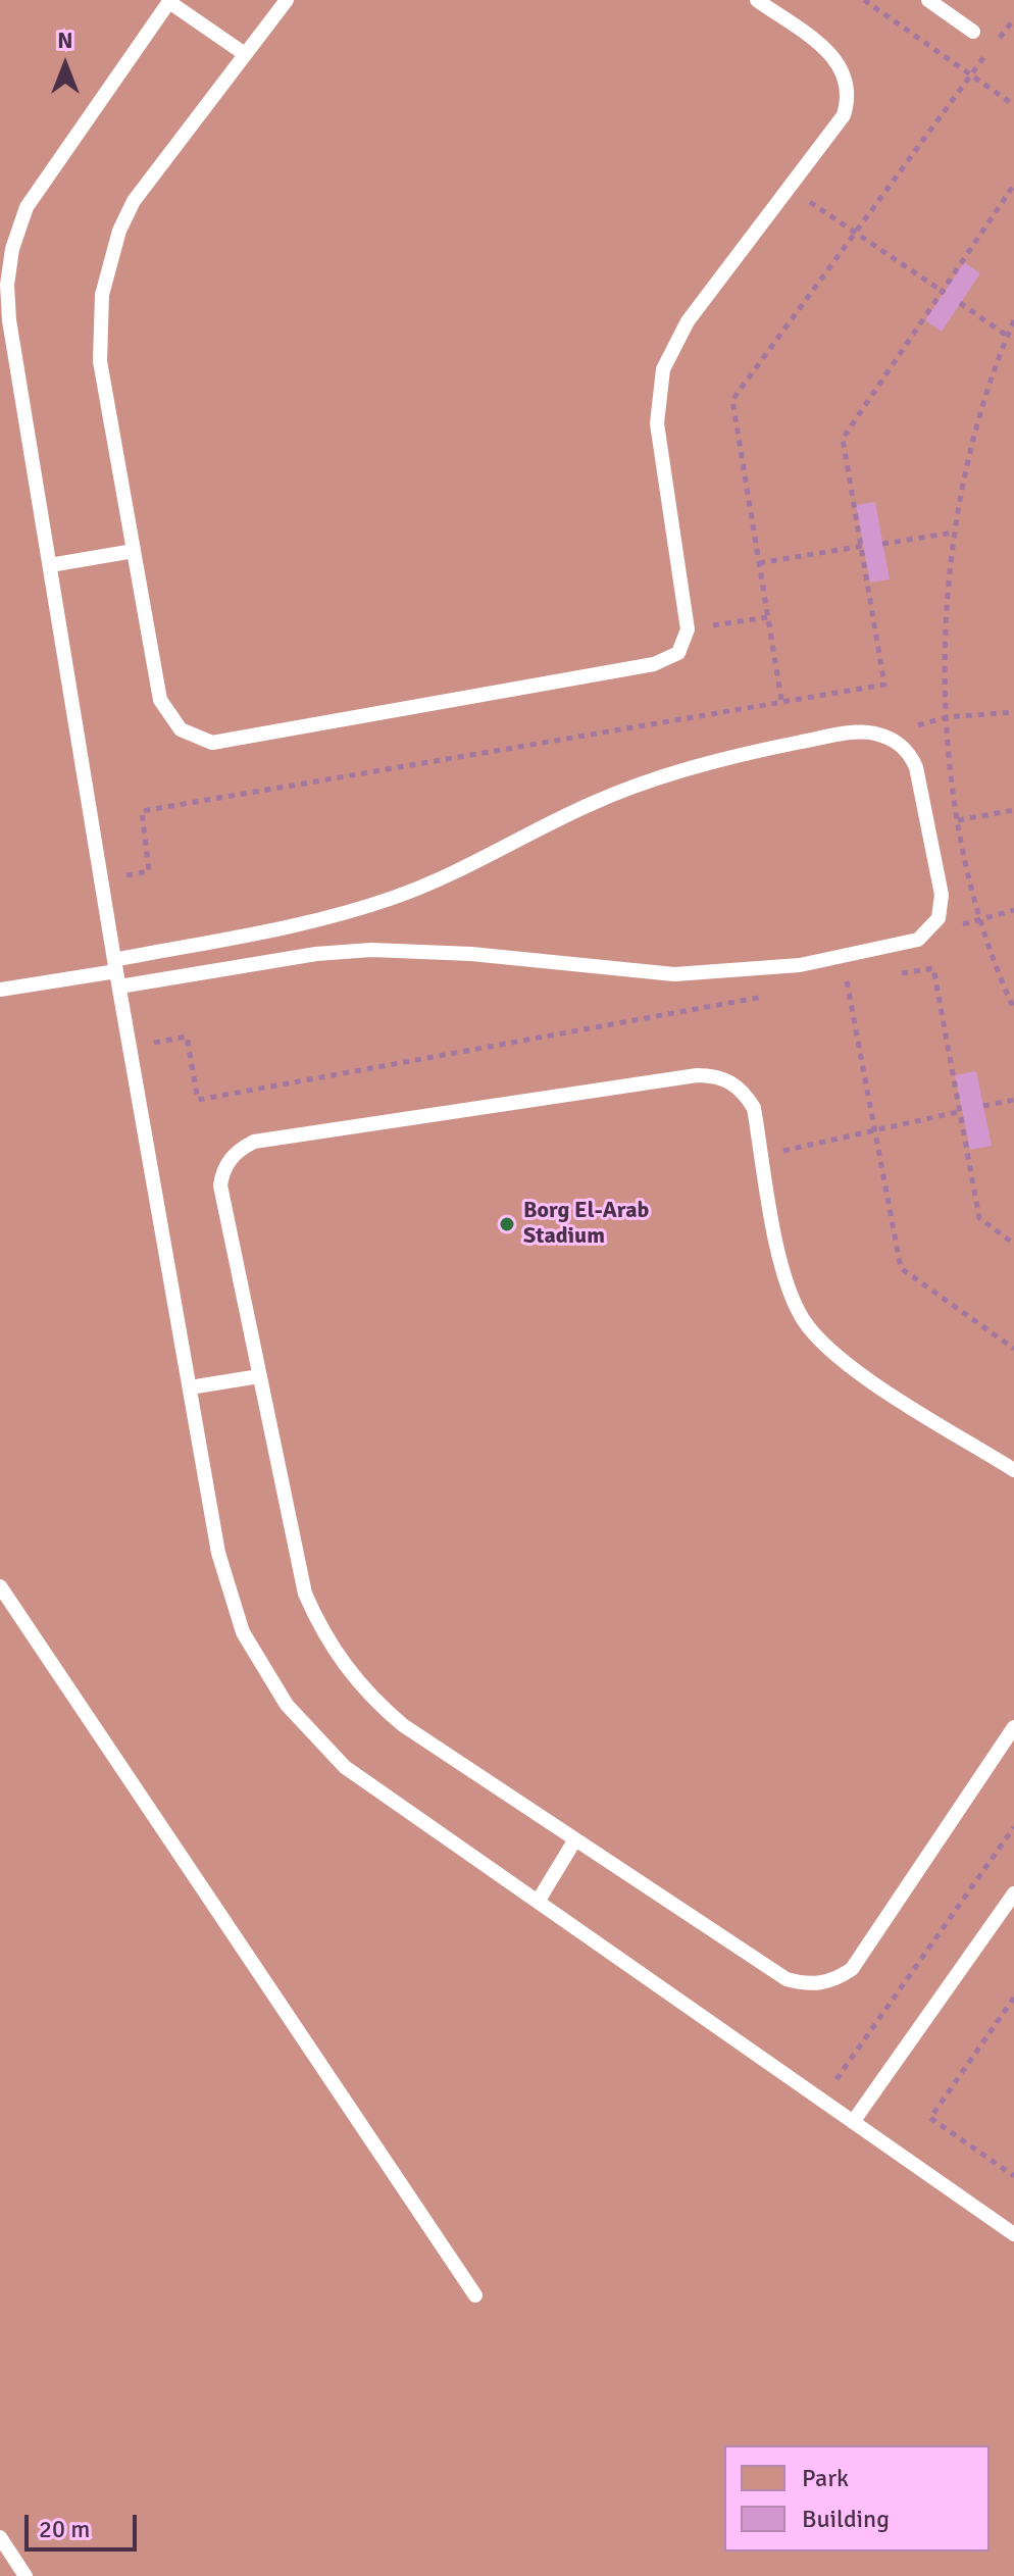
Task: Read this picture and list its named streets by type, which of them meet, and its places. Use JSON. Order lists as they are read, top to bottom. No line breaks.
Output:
{"places":["Borg El-Arab Stadium"],"legend":["Park","Building"],"scale_bar":"20 m","north":"top"}
